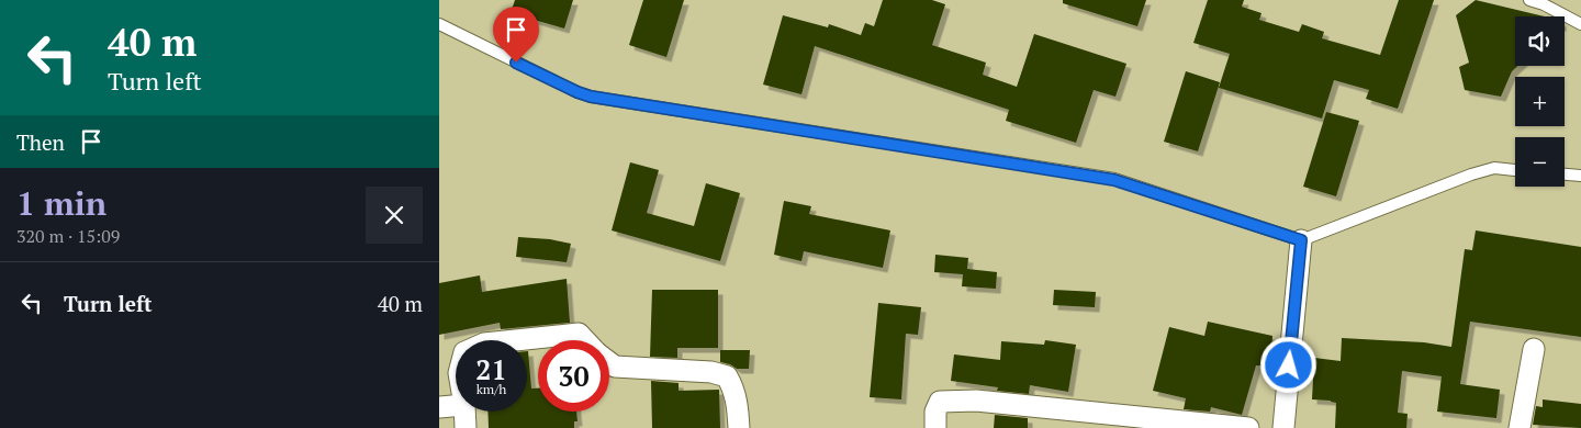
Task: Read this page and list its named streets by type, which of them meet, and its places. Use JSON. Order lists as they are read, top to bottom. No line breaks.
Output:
{"page":{"turn":["40 m","Turn left"],"map_buttons":["+","−"],"then":"Then","heading":["1 min","320 m · 15:09"],"list":[{"name":"Turn left","value":"40 m"}],"speed":"21 km/h","limit":"30"}}
